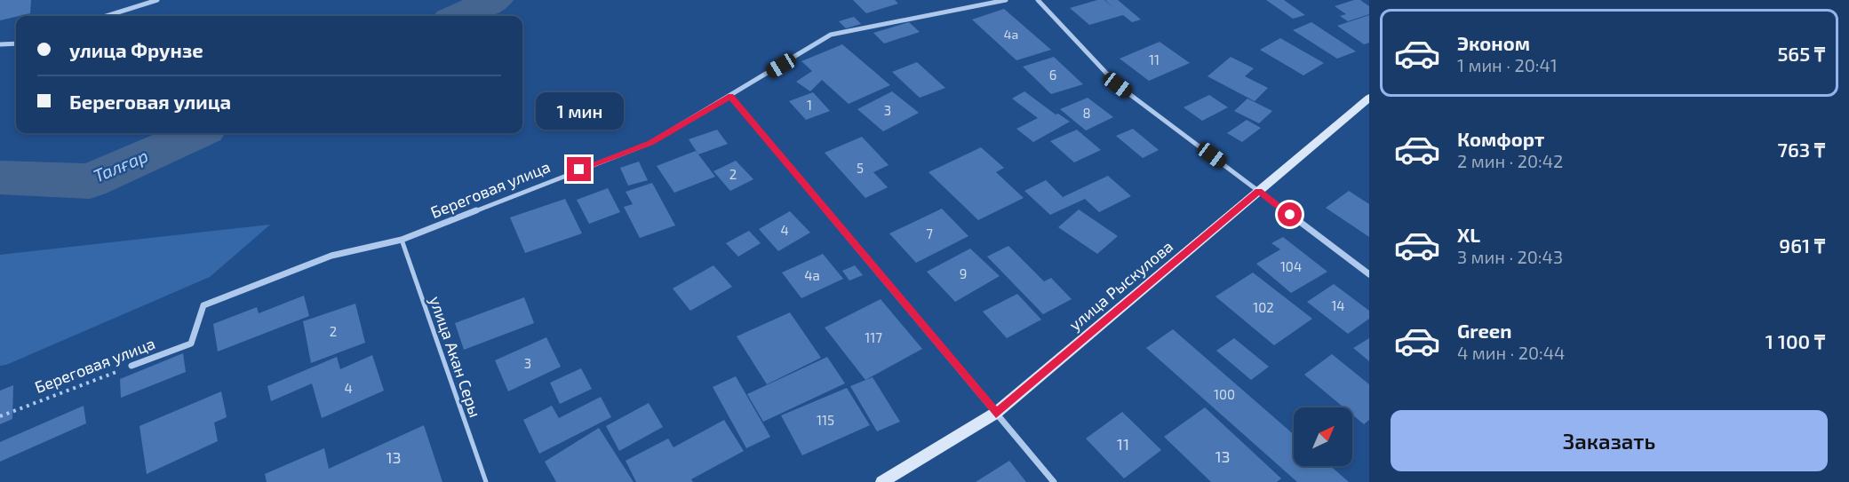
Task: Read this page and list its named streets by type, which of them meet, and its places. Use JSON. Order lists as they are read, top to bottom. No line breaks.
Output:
{"streets":{"main road":["улица Рыскулова"],"street":["Береговая улица"],"lane":["улица Акан Серы"]},"crossings":[["Береговая улица","улица Акан Серы"]],"water":["Талғар"],"house_numbers":["4а","11","6","1","3","8","5","2","4","7","104","9","4а","14","102","2","117","3","4","100","115","11","13","13"],"north":"top right","page":{"list":[{"name":"Эконом","note":"1 мин · 20:41","value":"565 ₸"},{"name":"Комфорт","note":"2 мин · 20:42","value":"763 ₸"},{"name":"XL","note":"3 мин · 20:43","value":"961 ₸"},{"name":"Green","note":"4 мин · 20:44","value":"1 100 ₸"}],"banner":["улица Фрунзе","Береговая улица"],"bubble":"1 мин","buttons":"Заказать"}}
